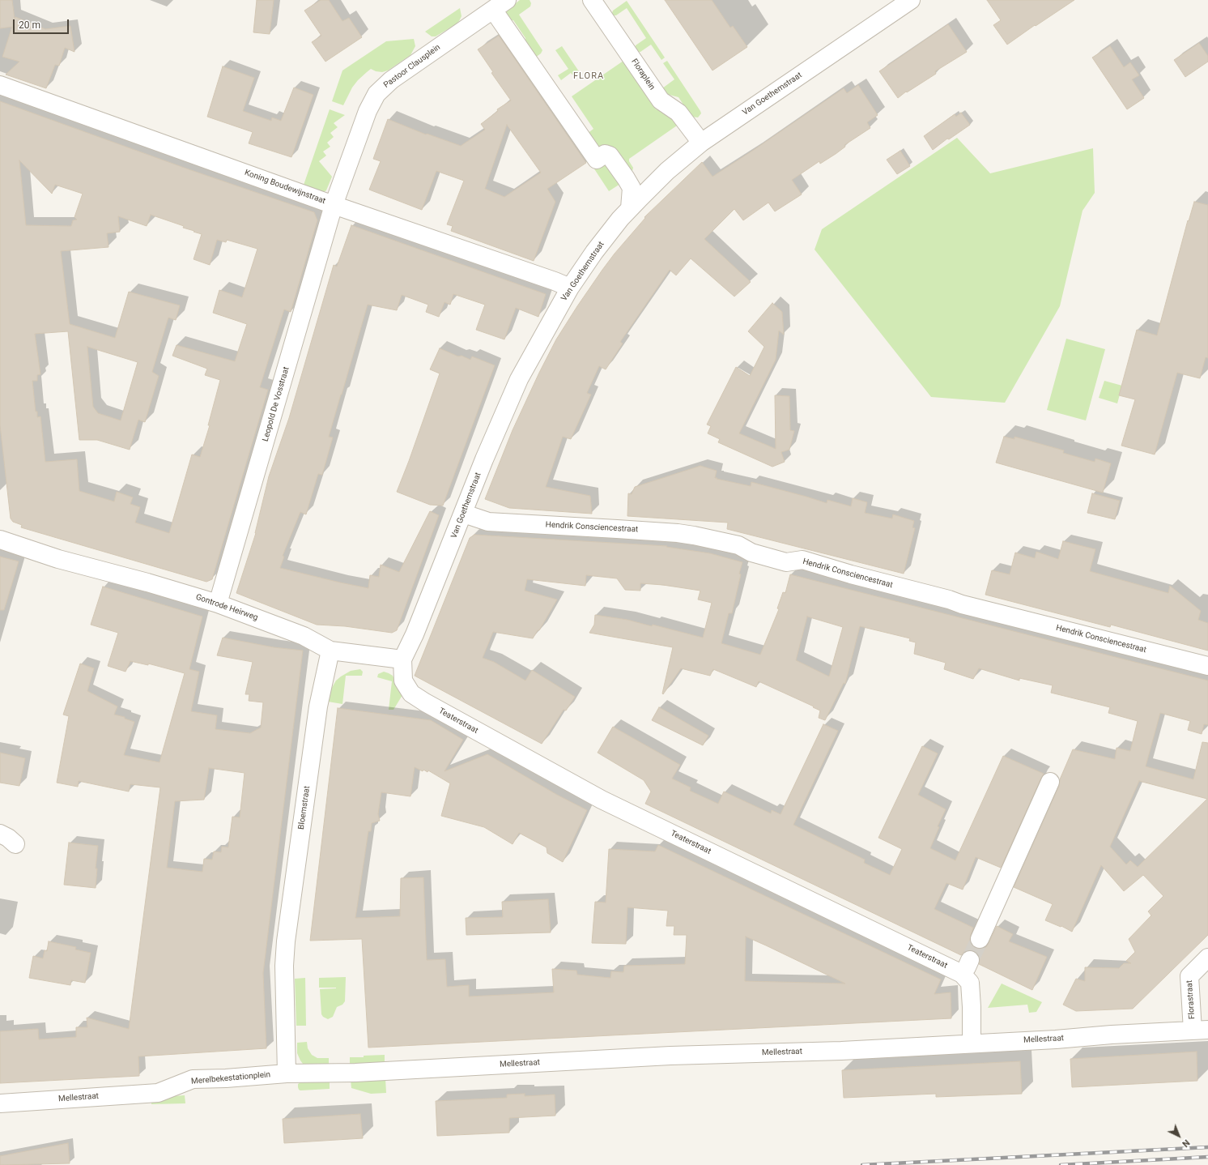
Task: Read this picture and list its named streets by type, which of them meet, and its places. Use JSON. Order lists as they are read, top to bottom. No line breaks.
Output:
{"streets":{"street":["Pastoor Clausplein","Floraplein","Van Goethemstraat","Koning Boudewijnstraat","Leopold De Vosstraat","Hendrik Consciencestraat","Gontrode Heirweg","Teaterstraat","Bloemstraat","Florastraat","Mellestraat","Merelbekestationplein"]},"crossings":[["Pastoor Clausplein","Koning Boudewijnstraat"],["Pastoor Clausplein","Leopold De Vosstraat"],["Floraplein","Van Goethemstraat"],["Van Goethemstraat","Koning Boudewijnstraat"],["Van Goethemstraat","Hendrik Consciencestraat"],["Van Goethemstraat","Gontrode Heirweg"],["Van Goethemstraat","Teaterstraat"],["Koning Boudewijnstraat","Leopold De Vosstraat"],["Leopold De Vosstraat","Gontrode Heirweg"],["Gontrode Heirweg","Teaterstraat"],["Gontrode Heirweg","Bloemstraat"],["Teaterstraat","Mellestraat"],["Bloemstraat","Merelbekestationplein"],["Florastraat","Mellestraat"],["Mellestraat","Merelbekestationplein"]],"districts":["FLORA"],"scale_bar":"20 m","north":"bottom right"}
